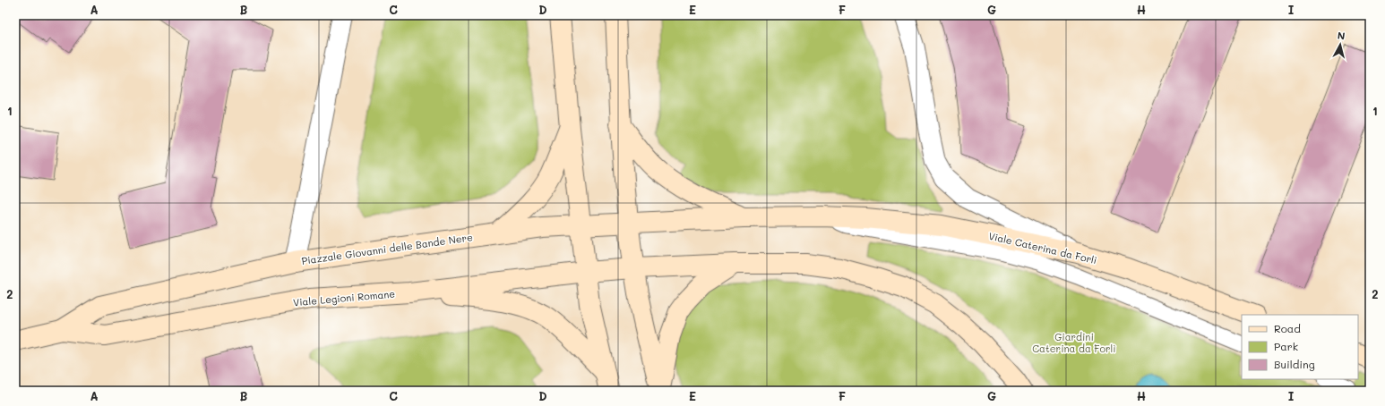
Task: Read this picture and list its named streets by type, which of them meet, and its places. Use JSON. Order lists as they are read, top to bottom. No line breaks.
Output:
{"streets":{"main road":["Viale Caterina da Forlì","Piazzale Giovanni delle Bande Nere","Viale Legioni Romane"]},"crossings":[["Viale Caterina da Forlì","Piazzale Giovanni delle Bande Nere"],["Piazzale Giovanni delle Bande Nere","Viale Legioni Romane"]],"parks":["Giardini Caterina da Forlì"],"legend":["Road","Park","Building"],"north":"top","grid":{"columns":["A","B","C","D","E","F","G","H","I"],"rows":["1","2"]}}
